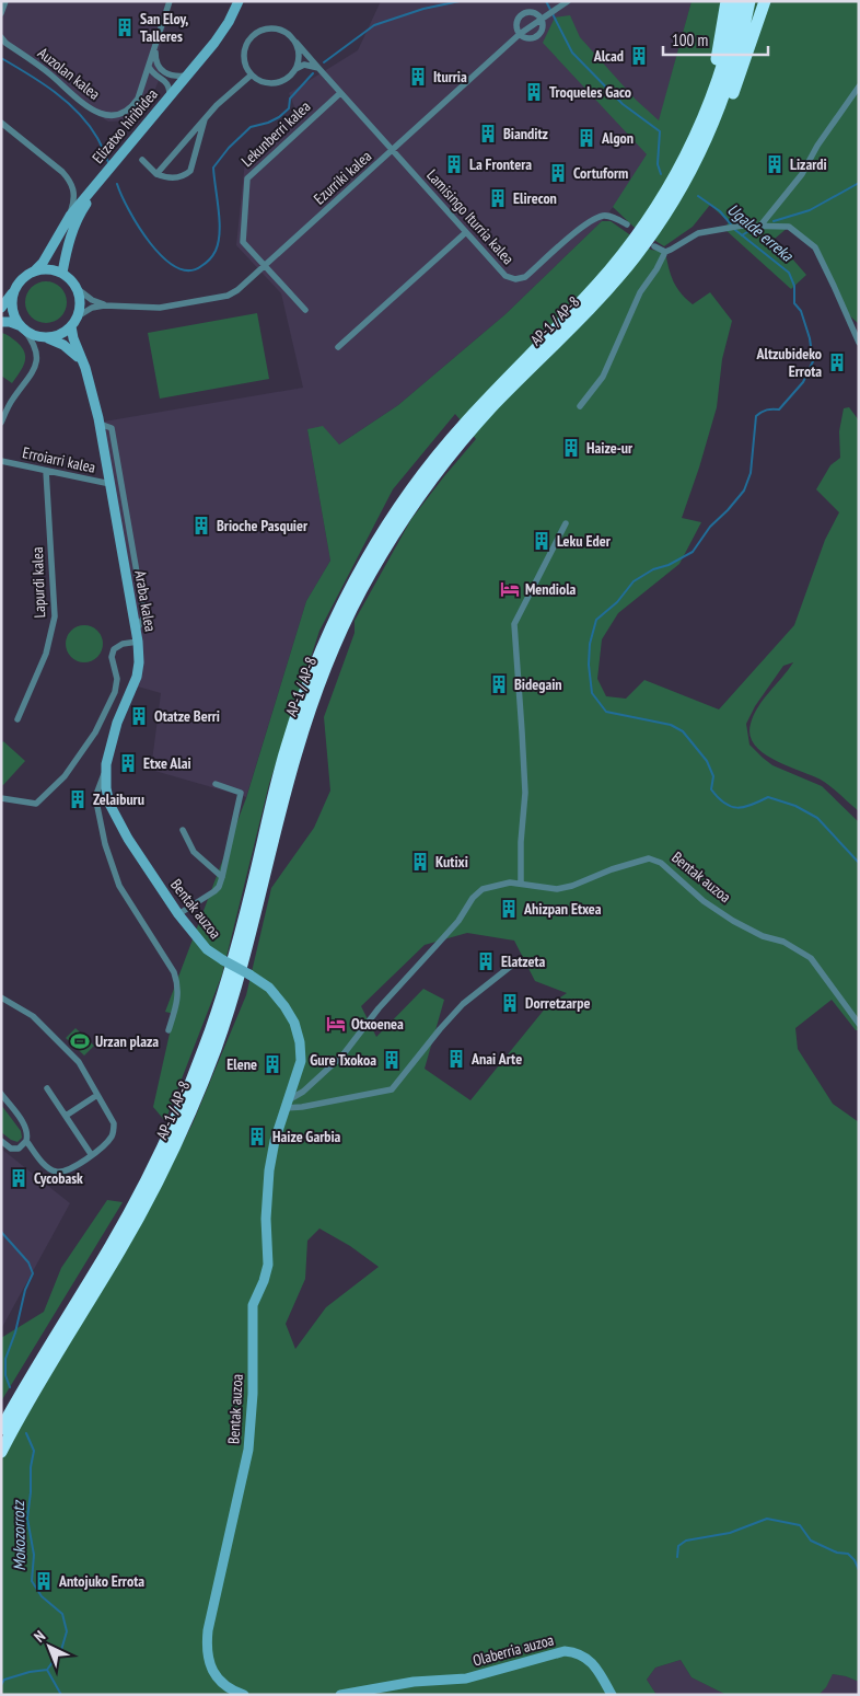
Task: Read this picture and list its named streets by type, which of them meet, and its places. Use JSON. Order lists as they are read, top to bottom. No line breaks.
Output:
{"streets":{"highway":["AP-1 / AP-8"],"street":["Auzolan kalea","Elizatxo hiribidea","Lekunberri kalea","Ezurriki kalea","Lamisingo Iturria kalea","Erroiarri kalea","Lapurdi kalea","Araba kalea","Bentak auzoa","Olaberria auzoa"]},"crossings":[["Elizatxo hiribidea","Araba kalea"],["Lekunberri kalea","Ezurriki kalea"],["Lekunberri kalea","Lamisingo Iturria kalea"],["Ezurriki kalea","Lamisingo Iturria kalea"],["Erroiarri kalea","Lapurdi kalea"],["Erroiarri kalea","Araba kalea"],["Araba kalea","Bentak auzoa"]],"water":["Ugalde erreka","Mokozorrotz"],"places":{"building":["San Eloy, Talleres","Alcad","Iturria","Troqueles Gaco","Bianditz","Algon","La Frontera","Lizardi","Cortuform","Elirecon","Altzubideko Errota","Haize-ur","Brioche Pasquier","Leku Eder","Bidegain","Otatze Berri","Etxe Alai","Zelaiburu","Kutixi","Ahizpan Etxea","Elatzeta","Dorretzarpe","Anai Arte","Gure Txokoa","Elene","Haize Garbia","Cycobask","Antojuko Errota"],"hotel":["Mendiola","Otxoenea"],"sports":["Urzan plaza"]},"scale_bar":"100 m","north":"top left"}
